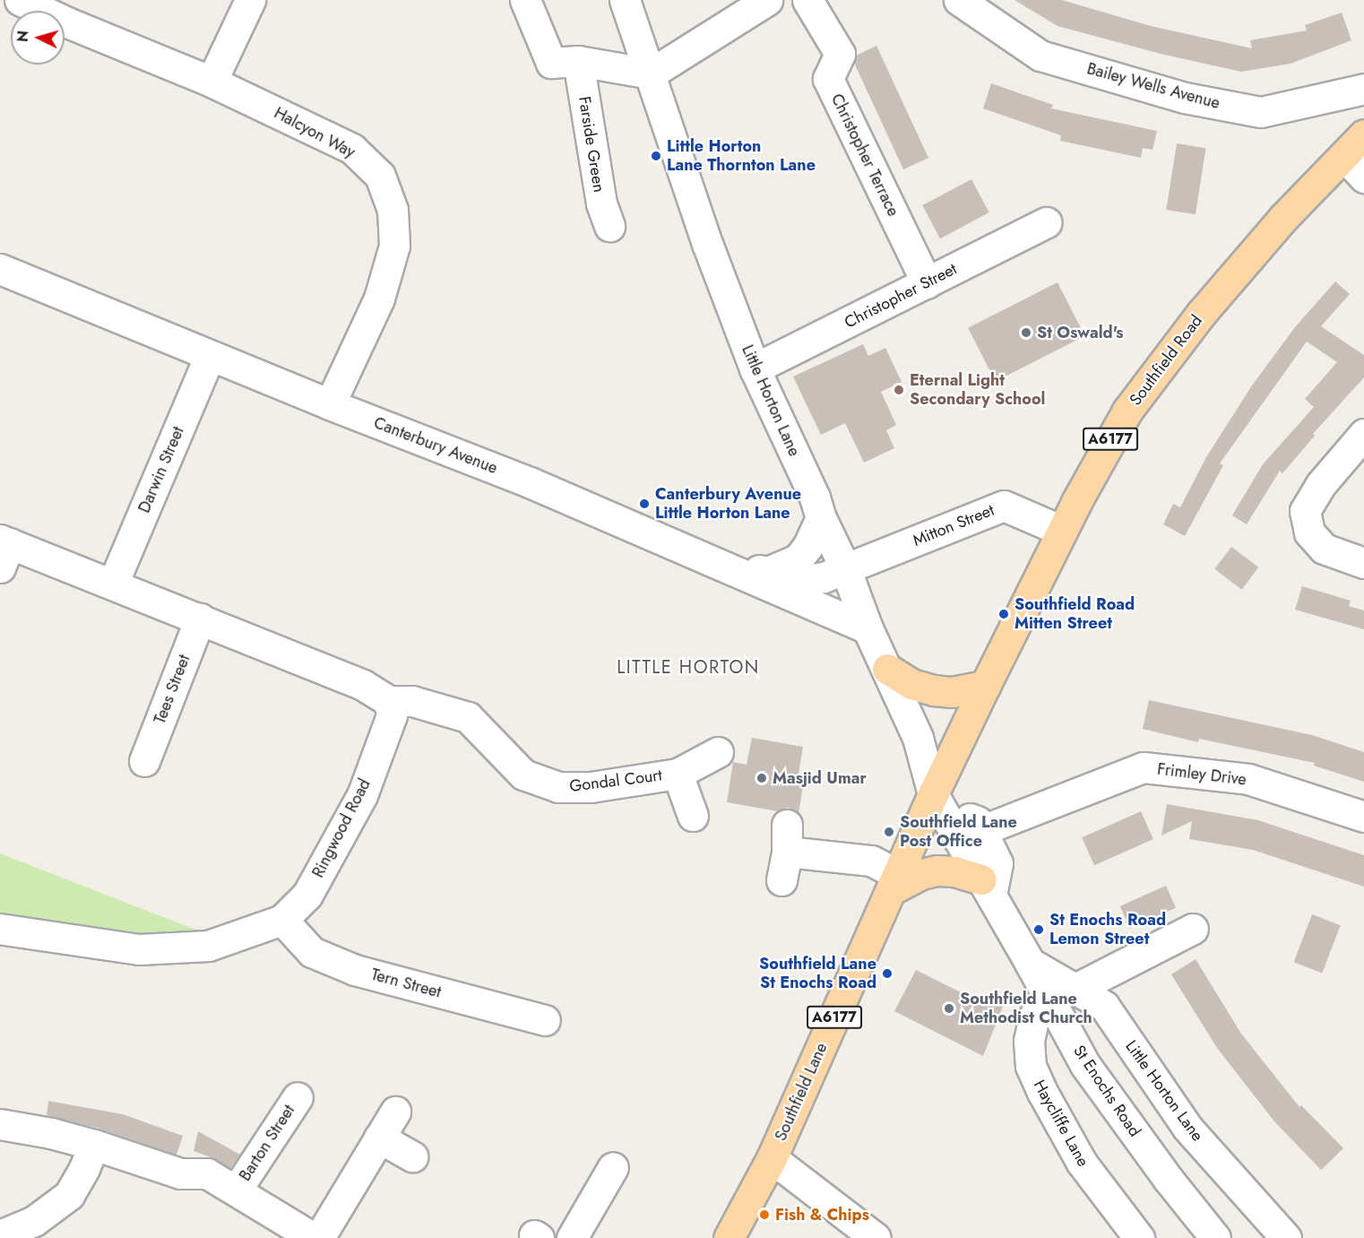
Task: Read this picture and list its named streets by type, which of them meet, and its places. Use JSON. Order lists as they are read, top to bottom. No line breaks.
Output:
{"streets":{"main road":["Southfield Road","A6177","Southfield Lane"],"street":["Bailey Wells Avenue","Halcyon Way","Farside Green","Christopher Terrace","Christopher Street","Little Horton Lane","Canterbury Avenue","Darwin Street","Mitton Street","Tees Street","Frimley Drive","Gondal Court","Ringwood Road","Tern Street","St Enochs Road","Haycliffe Lane","Barton Street"]},"crossings":[["Halcyon Way","Canterbury Avenue"],["Christopher Terrace","Christopher Street"],["Christopher Street","Little Horton Lane"],["Southfield Road","Little Horton Lane"],["Southfield Road","Mitton Street"],["Southfield Road","St Enochs Road"],["Southfield Road","Southfield Lane"],["Little Horton Lane","Canterbury Avenue"],["Little Horton Lane","Mitton Street"],["Little Horton Lane","St Enochs Road"],["Little Horton Lane","Southfield Lane"],["Canterbury Avenue","Darwin Street"],["Canterbury Avenue","Mitton Street"],["Gondal Court","Ringwood Road"],["Ringwood Road","Tern Street"],["St Enochs Road","Southfield Lane"],["St Enochs Road","Haycliffe Lane"]],"districts":["LITTLE HORTON"],"places":["Little Horton Lane Thornton Lane","St Oswald's","Eternal Light Secondary School","Canterbury Avenue Little Horton Lane","Southfield Road Mitten Street","Masjid Umar","Southfield Lane Post Office","St Enochs Road Lemon Street","Southfield Lane St Enochs Road","Southfield Lane Methodist Church","Fish & Chips"],"north":"left"}
